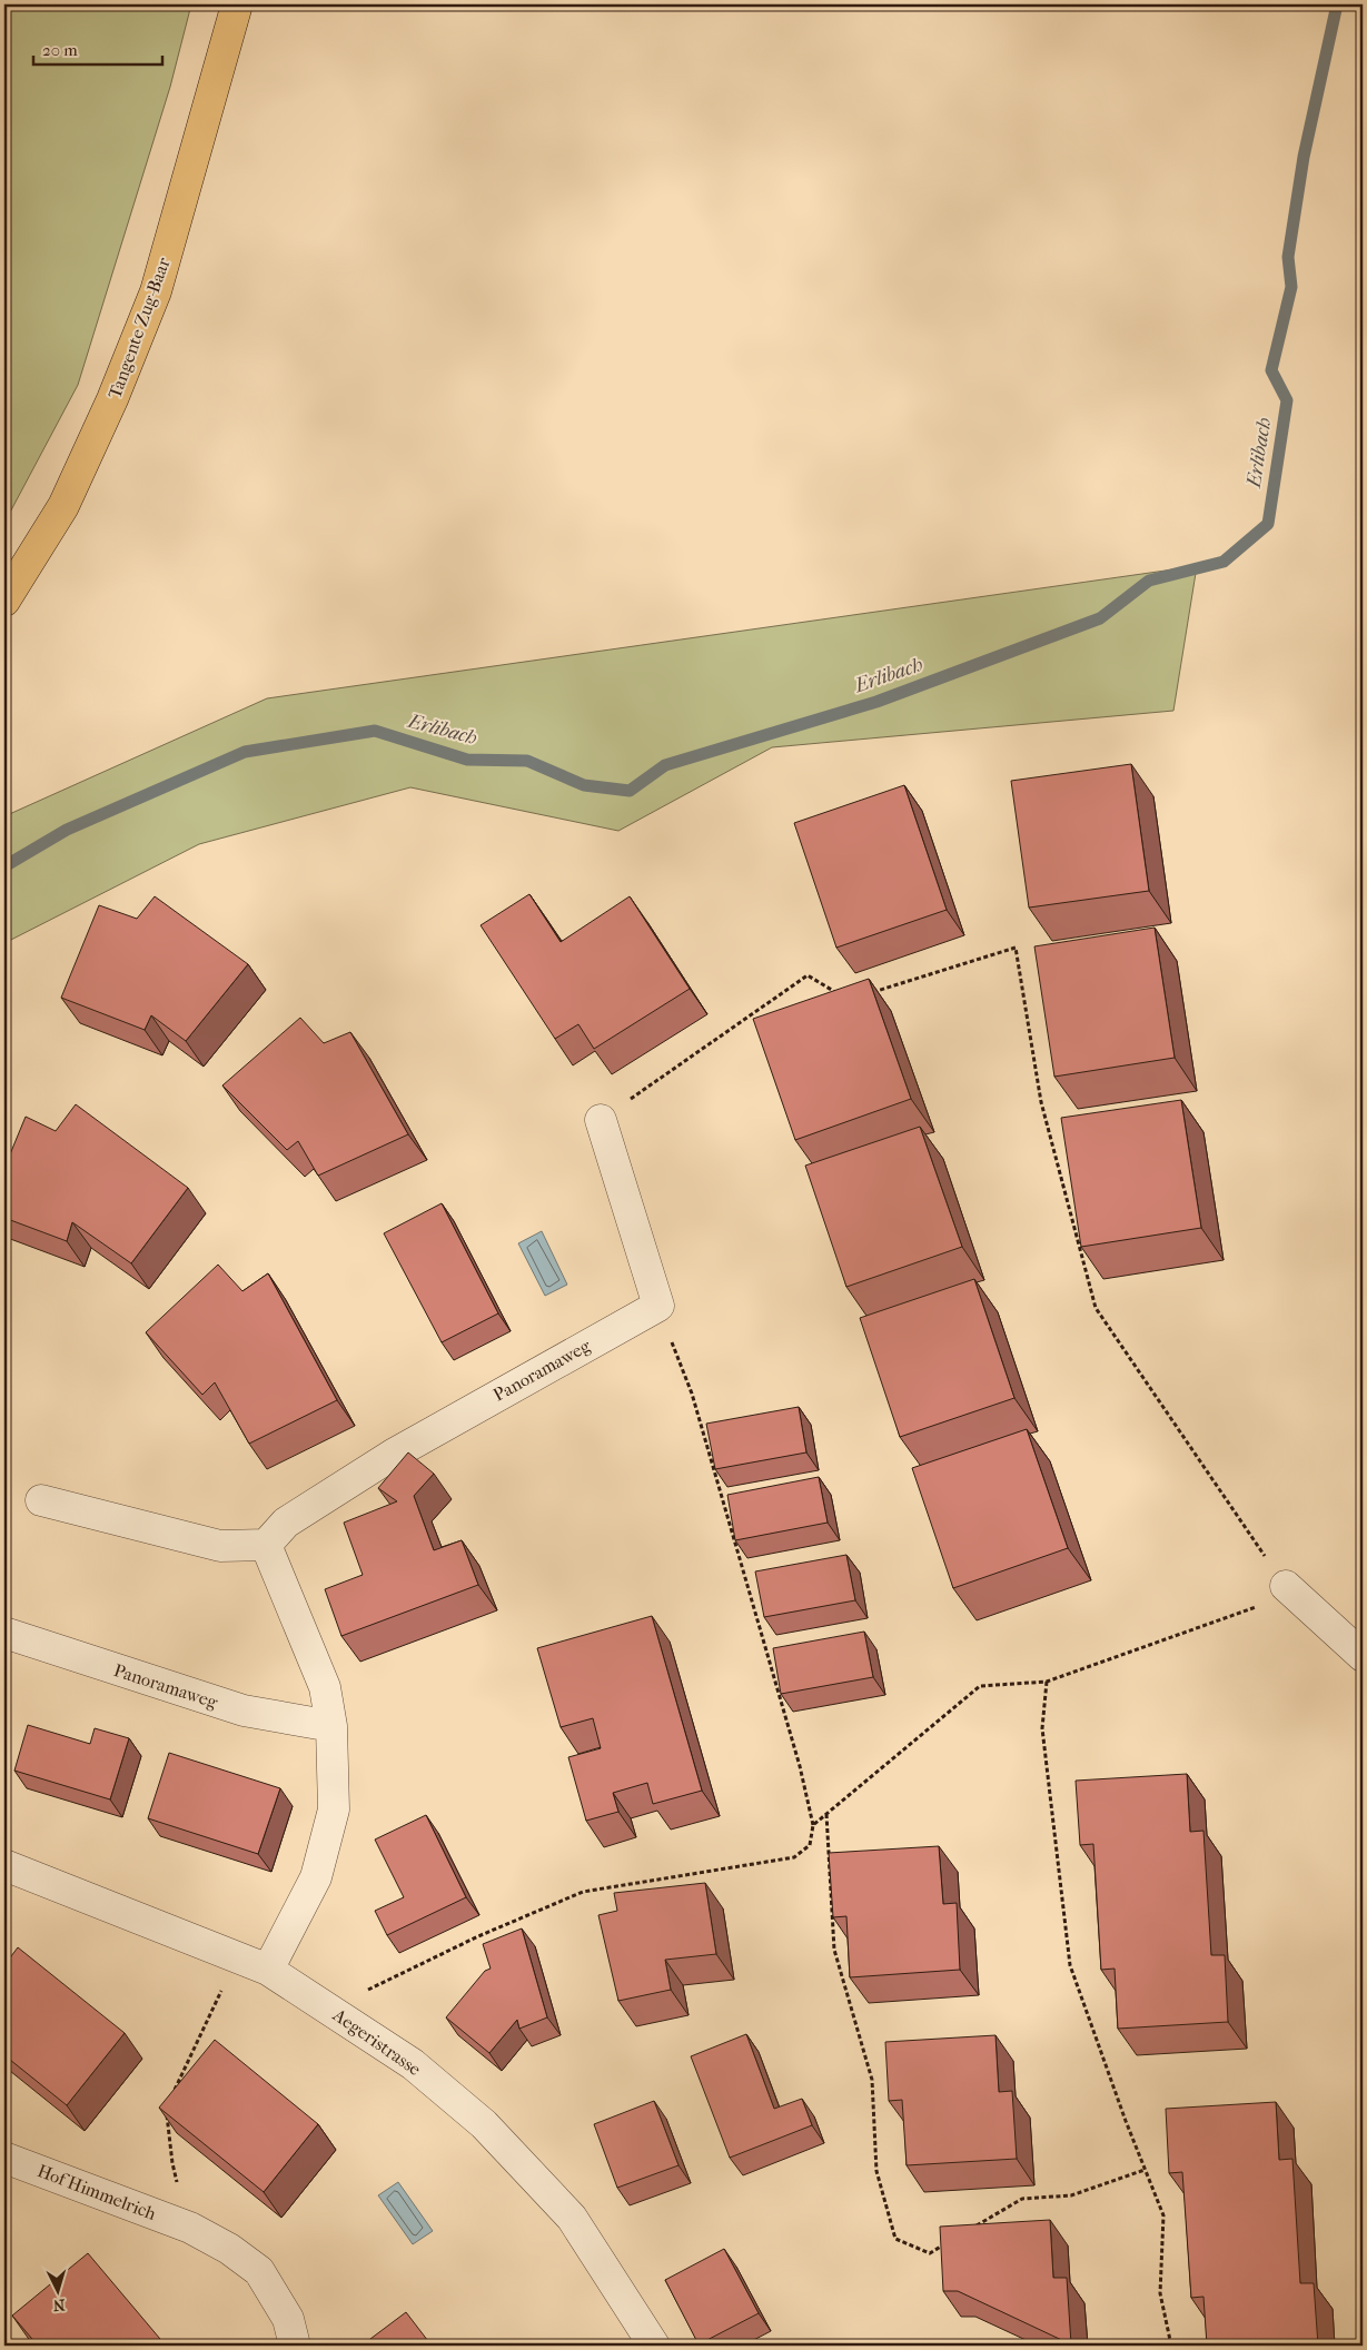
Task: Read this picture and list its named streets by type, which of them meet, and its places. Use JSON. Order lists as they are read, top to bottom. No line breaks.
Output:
{"streets":{"main road":["Tangente Zug-Baar"],"street":["Panoramaweg","Aegeristrasse","Hof Himmelrich"]},"water":["Erlibach"],"scale_bar":"20 m","north":"bottom"}
